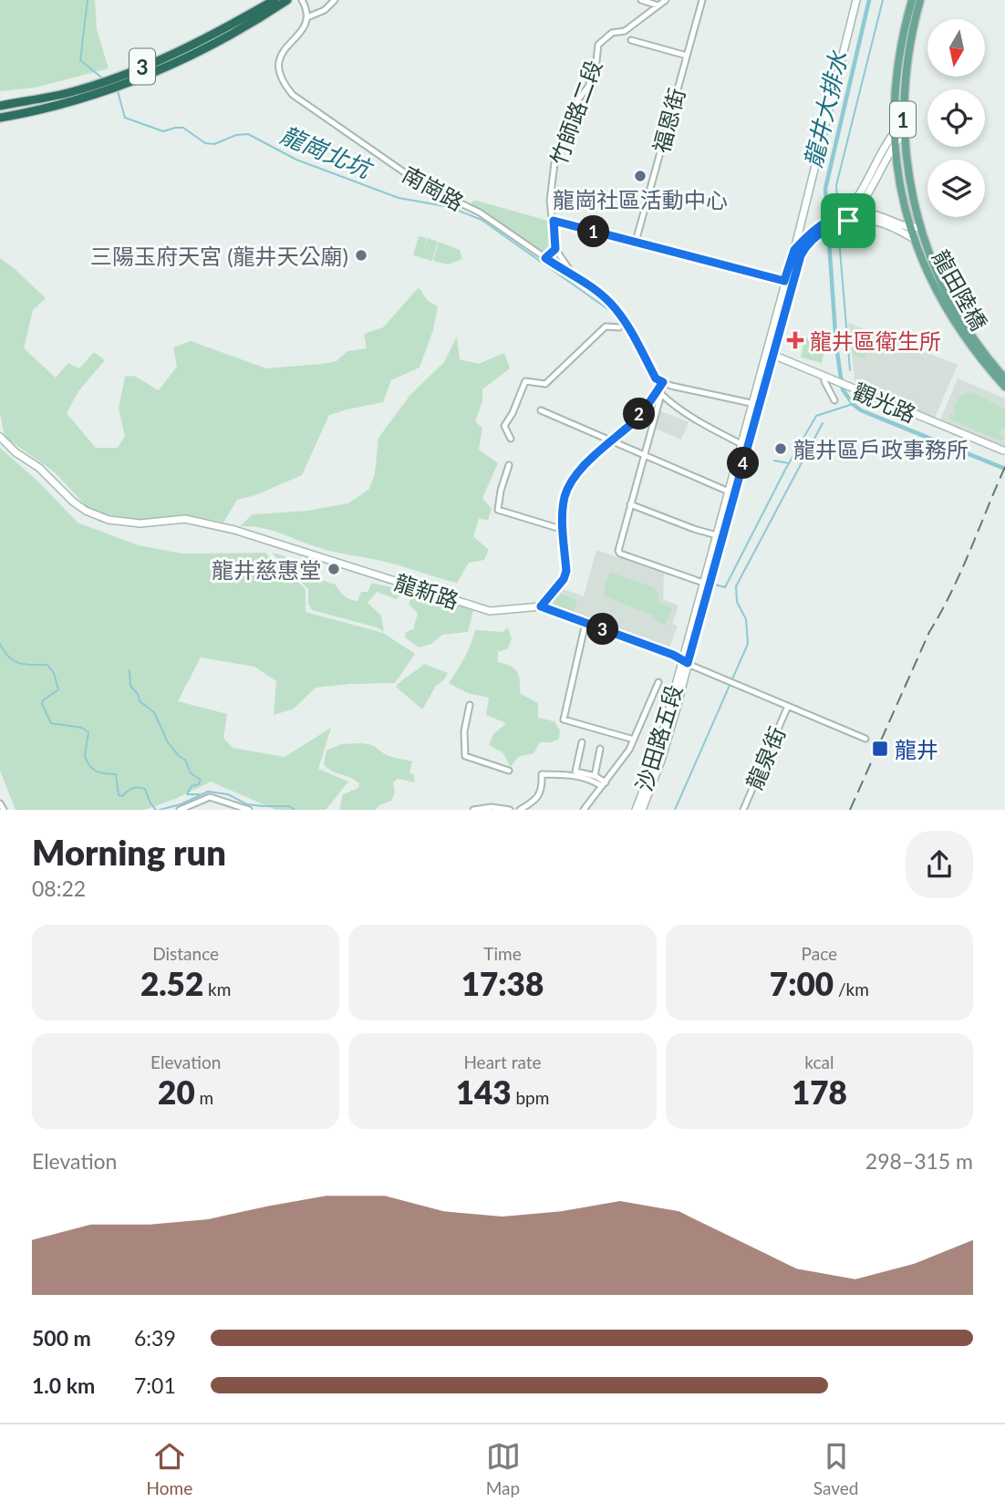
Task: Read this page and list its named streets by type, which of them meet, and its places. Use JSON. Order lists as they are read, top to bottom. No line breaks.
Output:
{"streets":{"highway":["3"],"main road":["1","龍田陸橋"],"street":["竹師路二段","福恩街","南崗路","觀光路","龍新路","沙田路五段","龍泉街"]},"crossings":[["1","龍田陸橋"],["觀光路","沙田路五段"],["龍新路","沙田路五段"],["龍新路","龍泉街"]],"water":["龍井大排水","龍崗北坑"],"places":{"other":["龍崗社區活動中心","三陽玉府天宮 (龍井天公廟)","龍井區戶政事務所","龍井慈惠堂"],"health":["龍井區衛生所"],"transit":["龍井"]},"north":"bottom","page":{"pins":["1","2","4","3"],"heading":["Morning run","08:22"],"stats":[["Distance","2.52 km"],["Time","17:38"],["Pace","7:00 /km"],["Elevation","20 m"],["Heart rate","143 bpm"],["kcal","178"]],"chart":["Elevation","298–315 m"],"list":[{"name":"500 m","note":"6:39"},{"name":"1.0 km","note":"7:01"}],"tabs":["Home","Map","Saved"]}}
